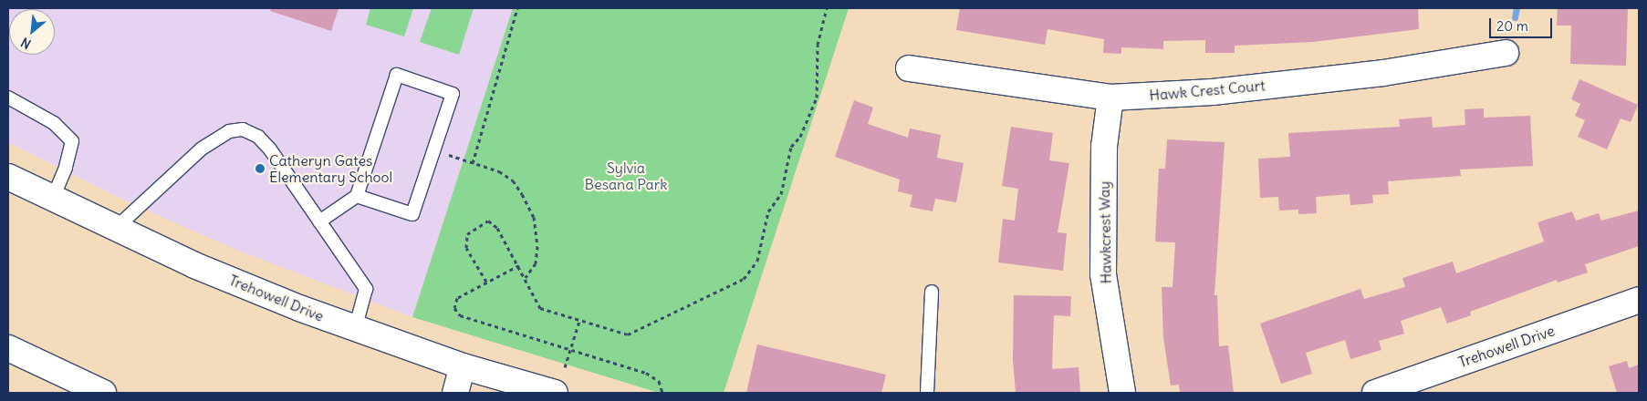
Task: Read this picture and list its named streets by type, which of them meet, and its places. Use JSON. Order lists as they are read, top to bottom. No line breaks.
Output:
{"streets":{"street":["Hawk Crest Court","Hawkcrest Way","Trehowell Drive"]},"crossings":[["Hawk Crest Court","Hawkcrest Way"]],"parks":["Sylvia Besana Park"],"places":["Catheryn Gates Elementary School"],"scale_bar":"20 m","north":"bottom left"}
